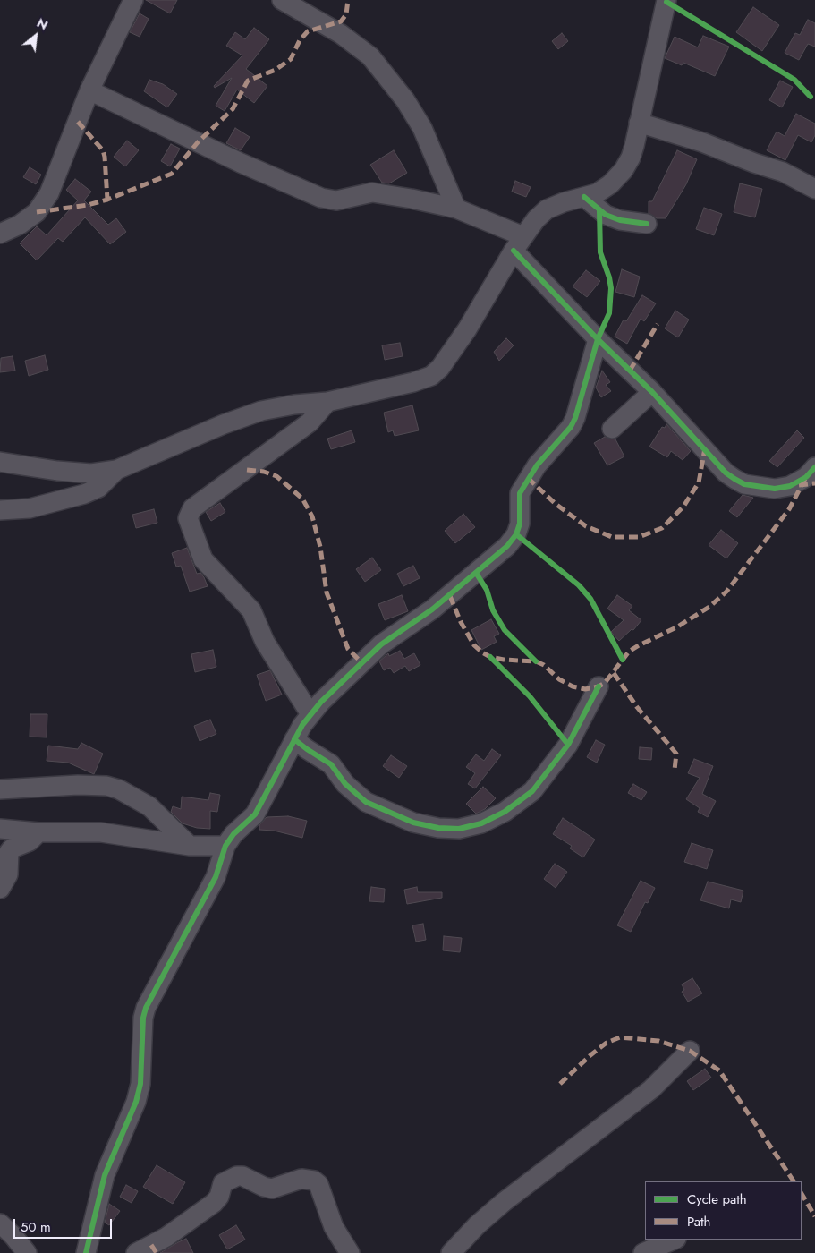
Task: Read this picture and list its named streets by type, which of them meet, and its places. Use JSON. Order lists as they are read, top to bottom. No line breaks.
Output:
{"legend":["Cycle path","Path"],"scale_bar":"50 m","north":"top right"}
